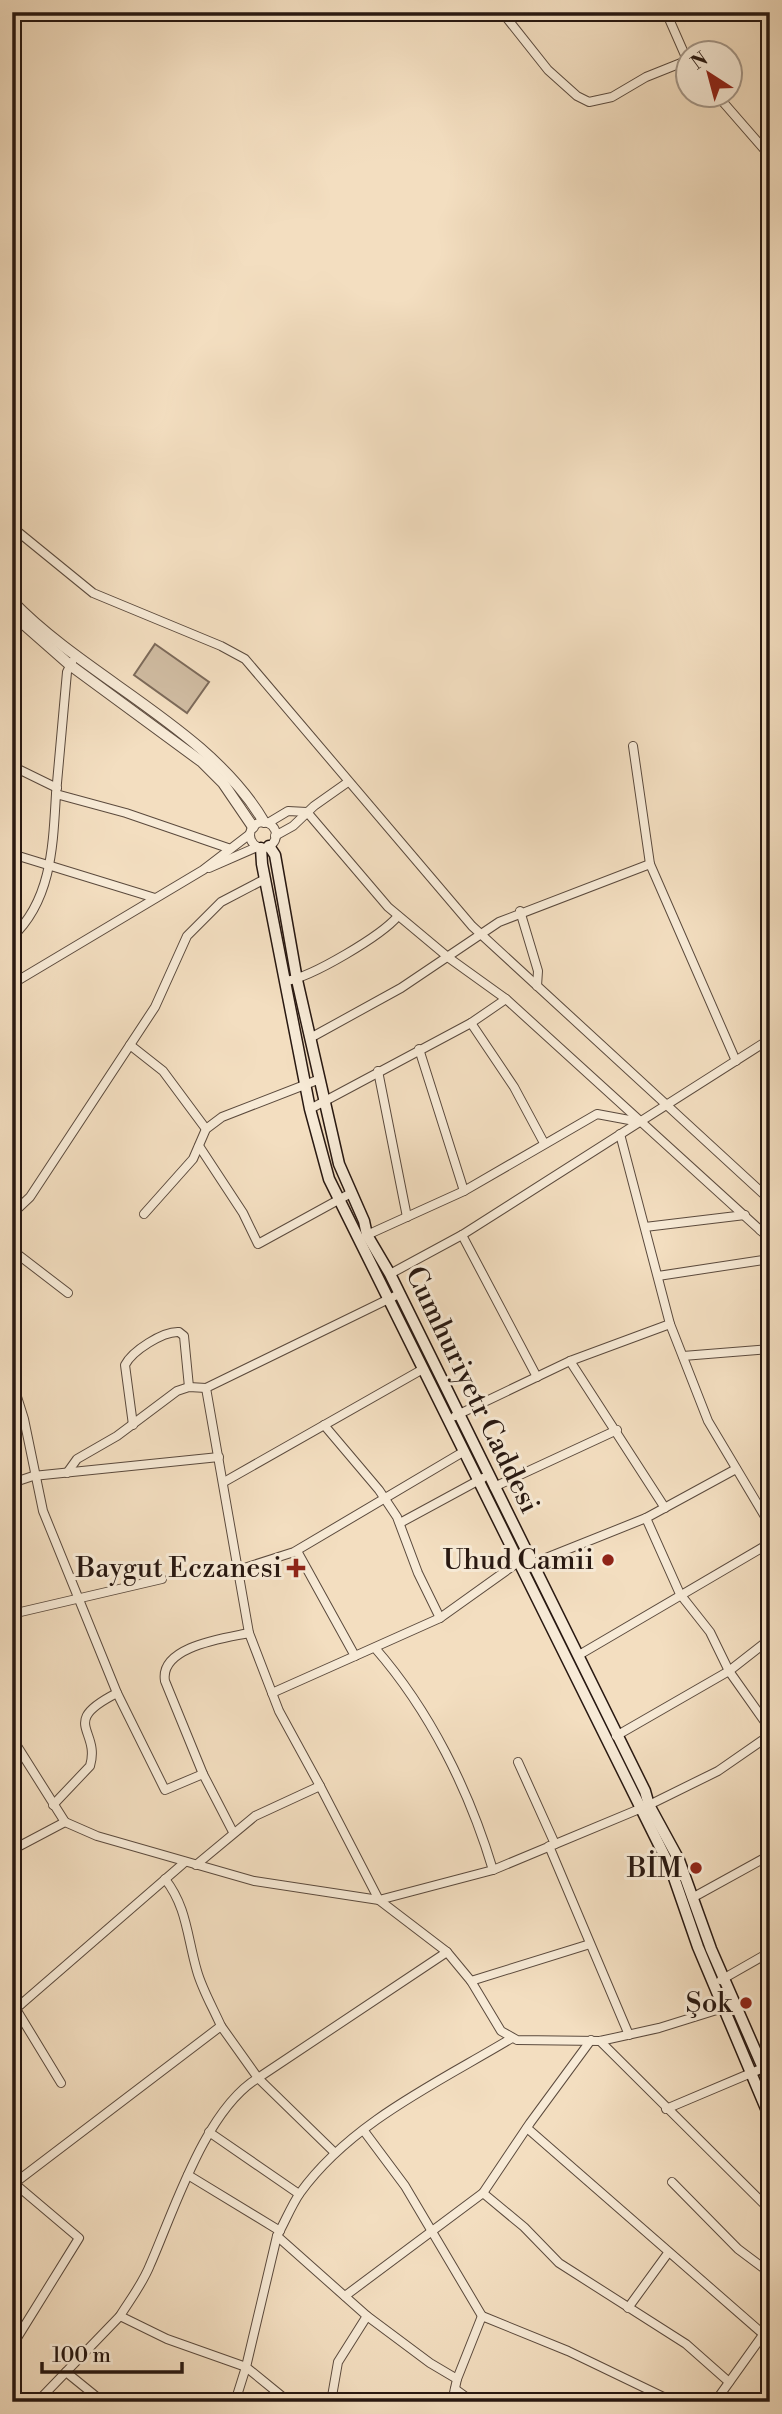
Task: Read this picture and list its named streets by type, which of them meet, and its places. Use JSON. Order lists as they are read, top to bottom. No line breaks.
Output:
{"streets":{"main road":["Cumhuriyetr Caddesi"]},"places":{"other":["Uhud Camii","BİM","Şok"],"health":["Baygut Eczanesi"]},"scale_bar":"100 m","north":"top left"}
